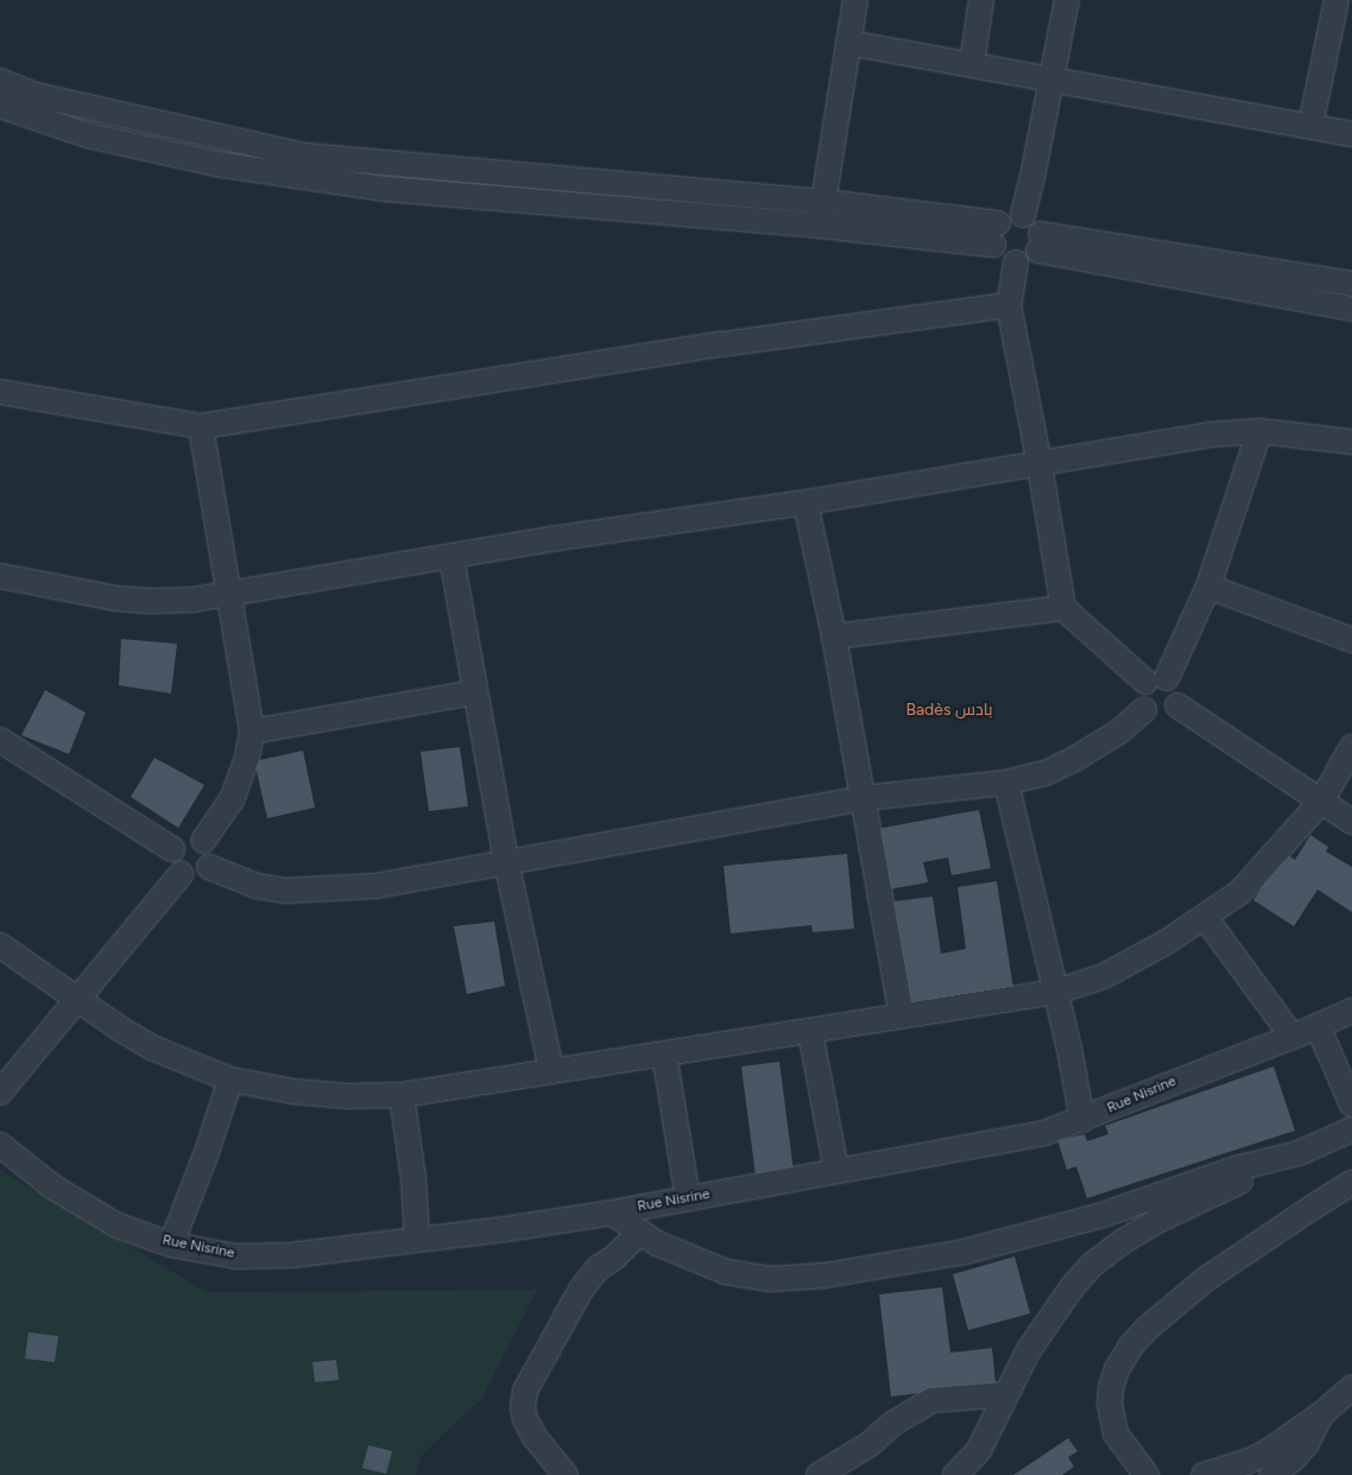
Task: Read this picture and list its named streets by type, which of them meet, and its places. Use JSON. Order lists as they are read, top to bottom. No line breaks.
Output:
{"streets":{"street":["Rue Nisrine"]},"districts":["Badès بادس"]}
